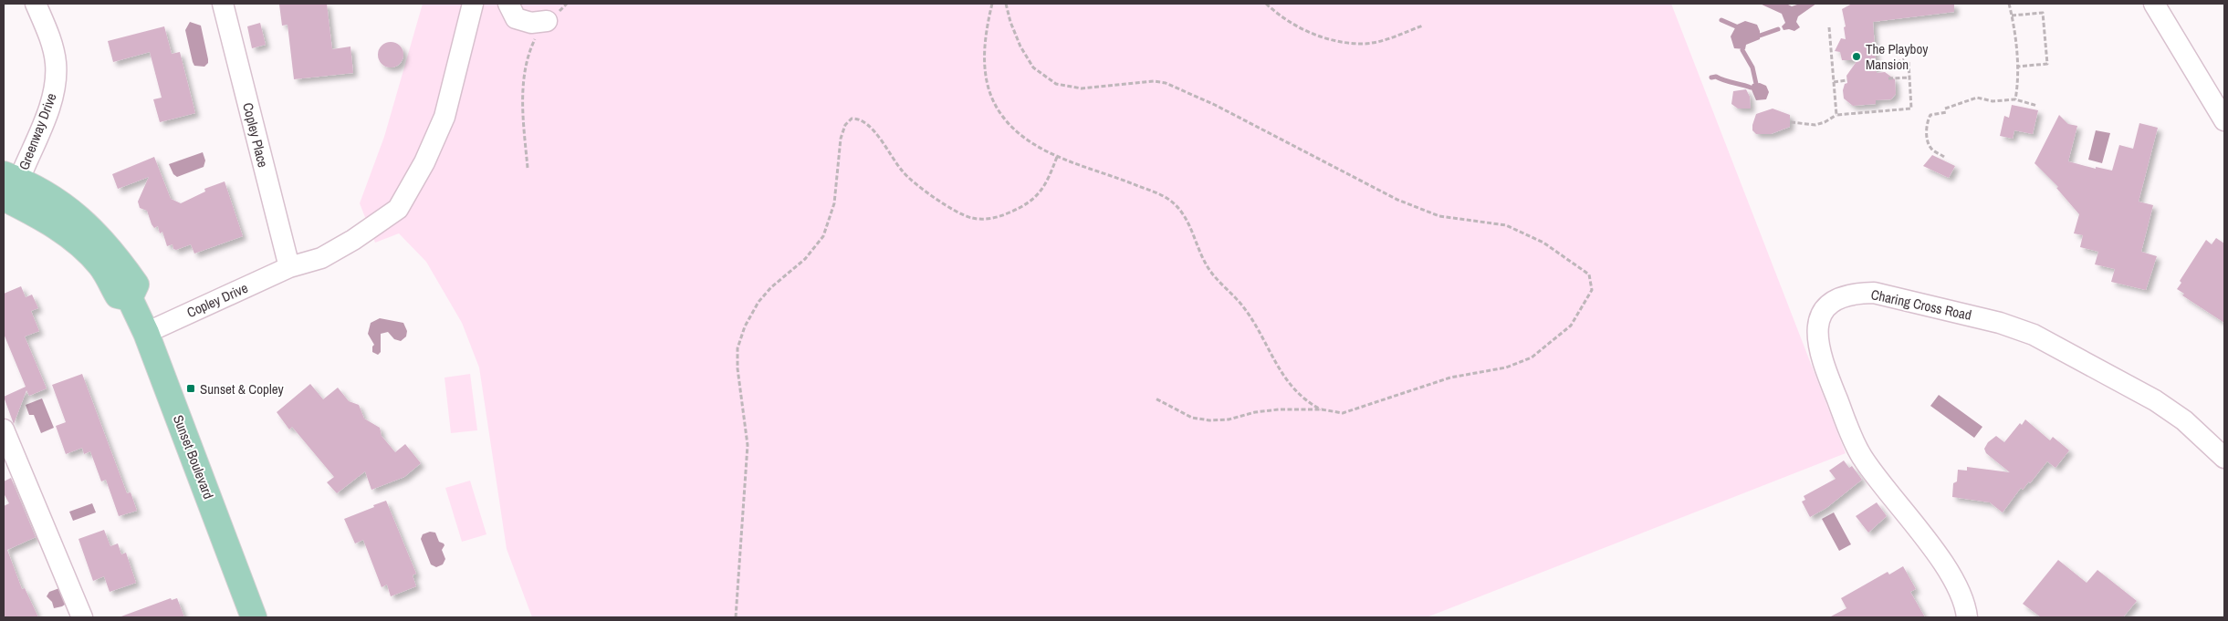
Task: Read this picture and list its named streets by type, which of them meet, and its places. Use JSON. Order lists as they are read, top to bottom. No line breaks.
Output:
{"streets":{"main road":["Sunset Boulevard"],"street":["Greenway Drive","Copley Place","Copley Drive","Charing Cross Road"]},"crossings":[["Greenway Drive","Sunset Boulevard"],["Copley Place","Copley Drive"],["Copley Drive","Sunset Boulevard"]],"places":{"other":["The Playboy Mansion"],"transit":["Sunset & Copley"]}}
